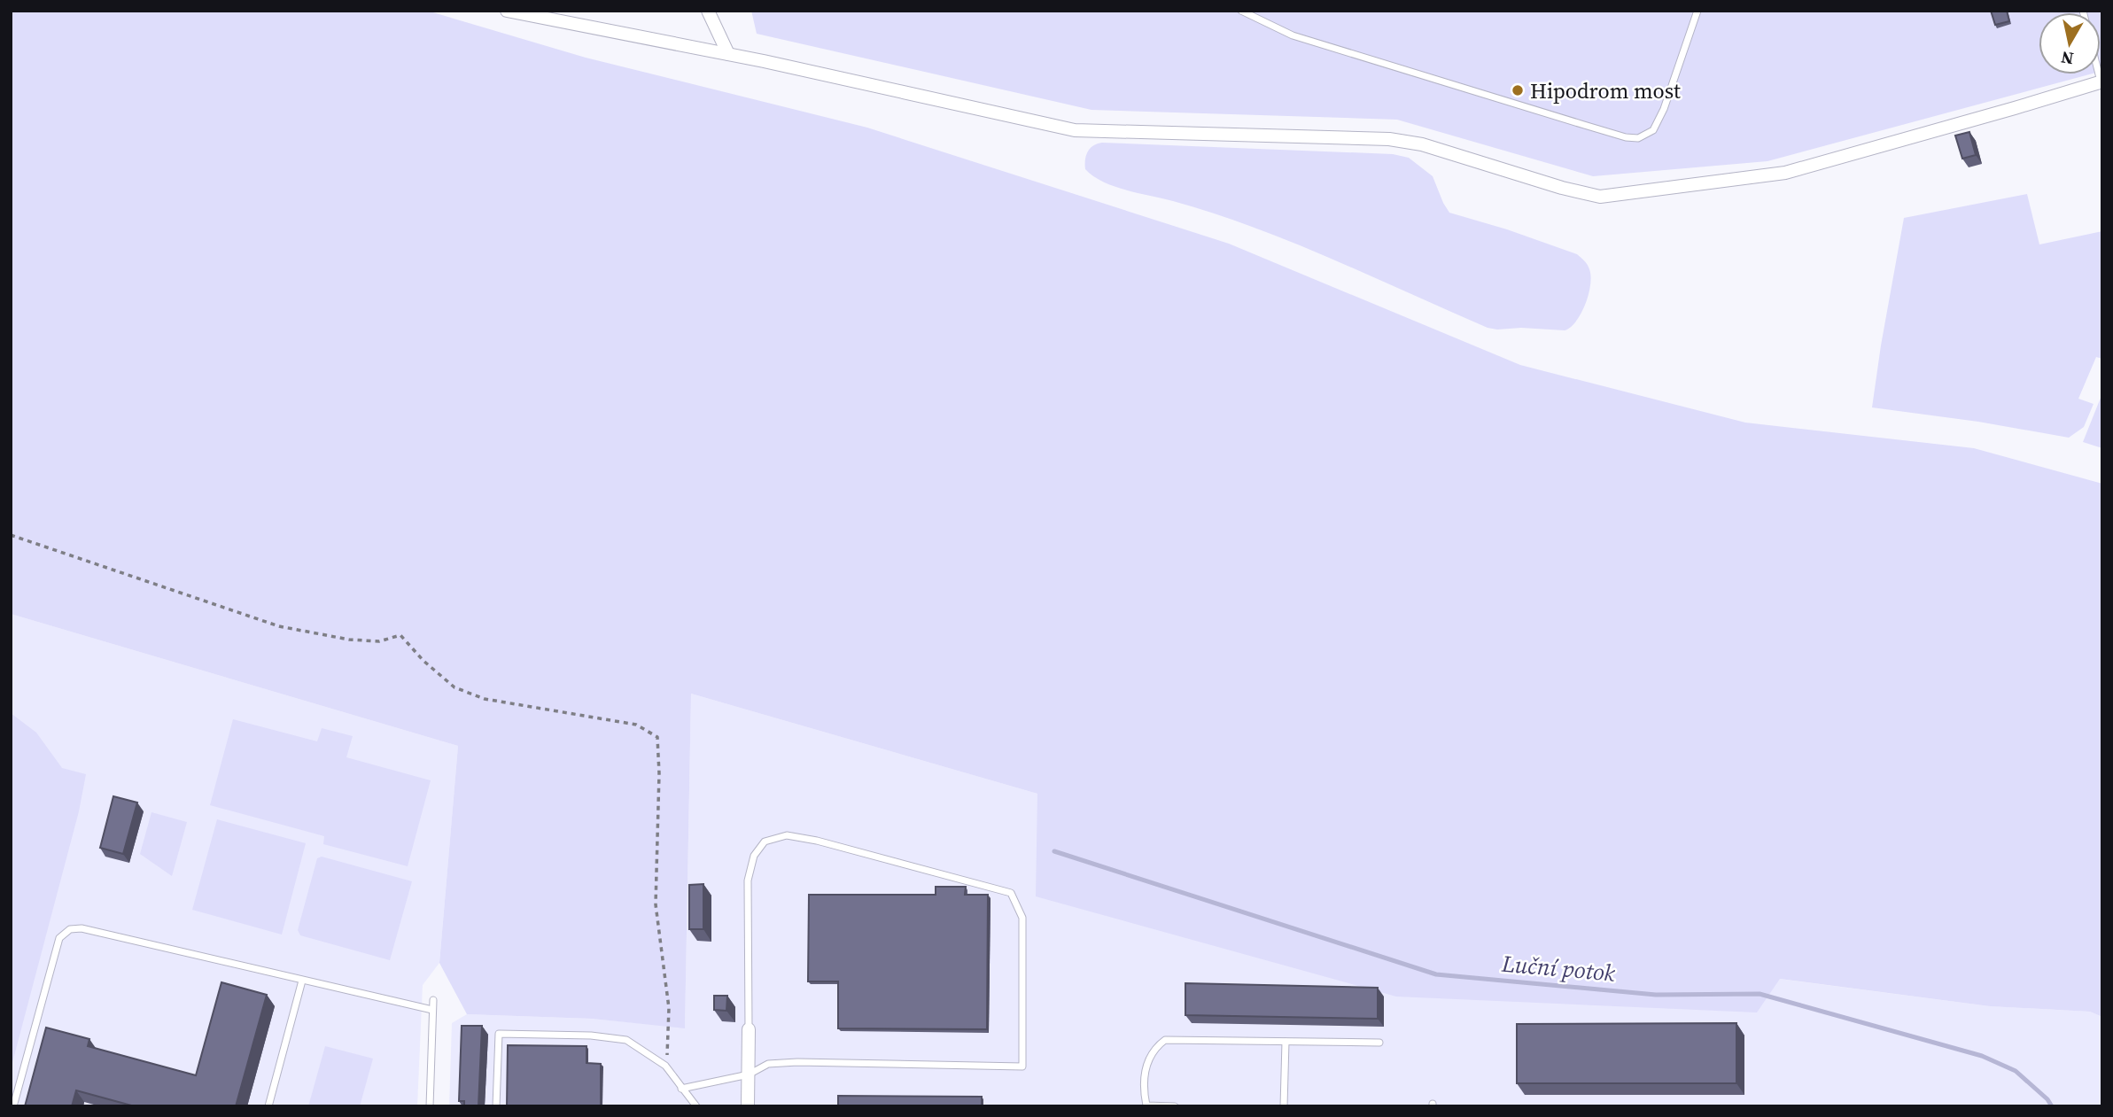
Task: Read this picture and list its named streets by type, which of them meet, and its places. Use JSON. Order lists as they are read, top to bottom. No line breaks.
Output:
{"water":["Luční potok"],"places":["Hipodrom most"],"north":"bottom"}
